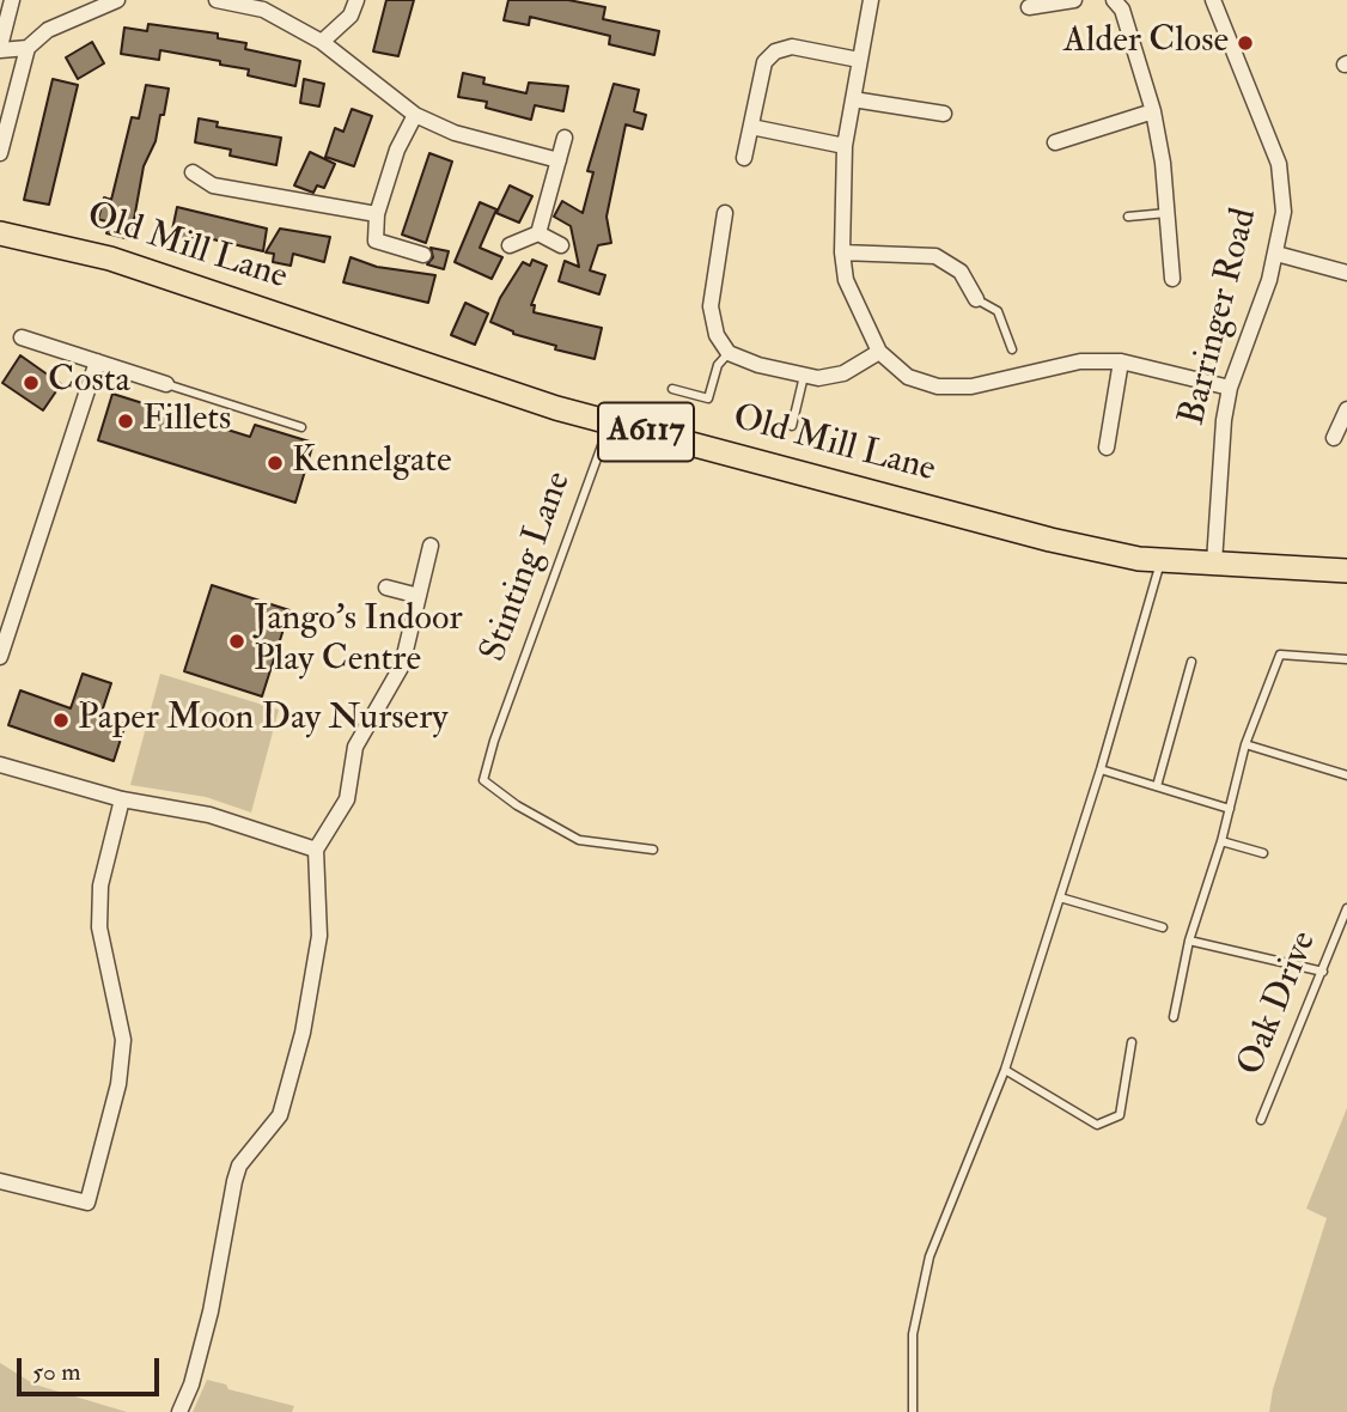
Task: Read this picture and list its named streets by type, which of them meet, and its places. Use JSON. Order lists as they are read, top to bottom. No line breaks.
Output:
{"streets":{"main road":["Old Mill Lane","A6117"],"street":["Barringer Road"],"lane":["Stinting Lane","Oak Drive"]},"crossings":[["Old Mill Lane","Barringer Road"],["Old Mill Lane","Stinting Lane"]],"places":["Alder Close","Costa","Fillets","Kennelgate","Jango's Indoor Play Centre","Paper Moon Day Nursery"],"scale_bar":"50 m"}
